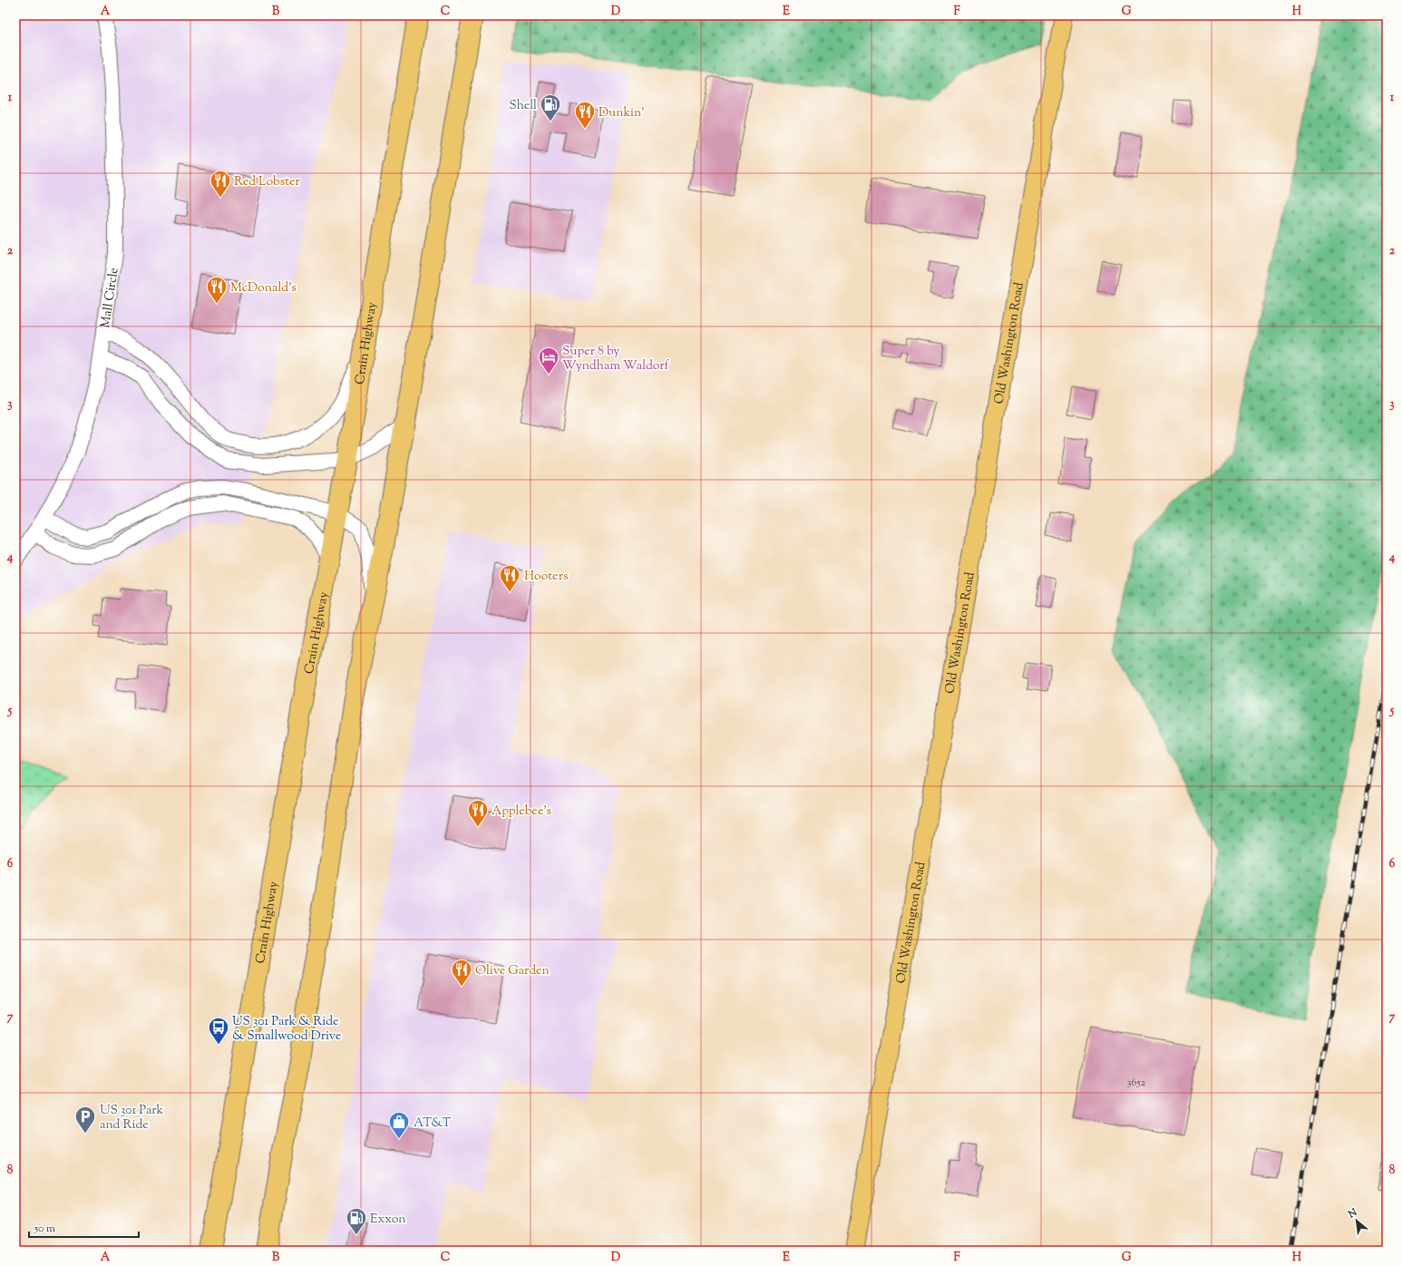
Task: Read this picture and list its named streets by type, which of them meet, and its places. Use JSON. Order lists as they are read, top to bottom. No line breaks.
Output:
{"streets":{"highway":["Crain Highway"],"main road":["Old Washington Road"],"street":["Mall Circle"]},"places":{"fuel station":["Shell","Exxon"],"restaurant":["Dunkin'","Red Lobster","McDonald's","Hooters","Applebee's","Olive Garden"],"hotel":["Super 8 by Wyndham Waldorf"],"bus stop":["US 301 Park & Ride & Smallwood Drive"],"parking":["US 301 Park and Ride"],"shop":["AT&T"]},"house_numbers":["3652"],"scale_bar":"50 m","north":"top left","grid":{"columns":["A","B","C","D","E","F","G","H"],"rows":["1","2","3","4","5","6","7","8"]}}
